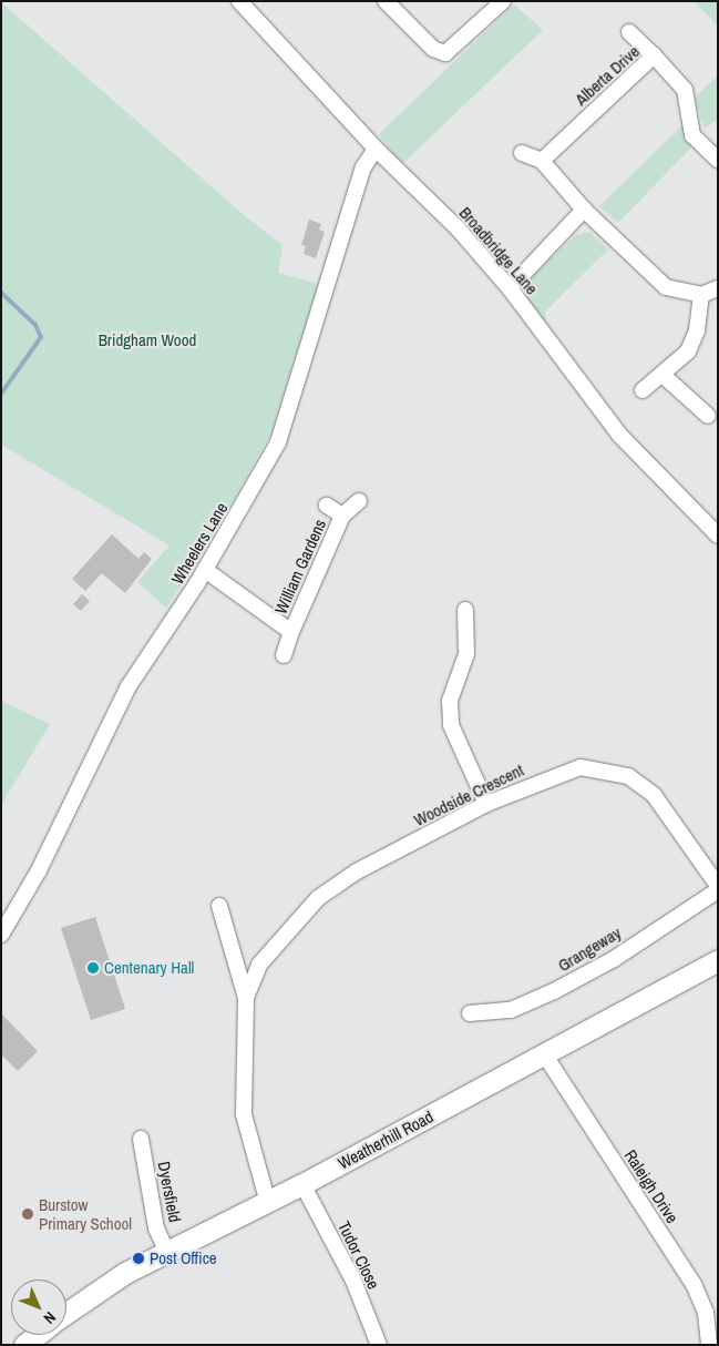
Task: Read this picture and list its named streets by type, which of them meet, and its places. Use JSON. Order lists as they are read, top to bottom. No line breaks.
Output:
{"streets":{"street":["Alberta Drive","Broadbridge Lane","Wheelers Lane","William Gardens","Woodside Crescent","Grangeway","Weatherhill Road","Raleigh Drive","Dyersfield","Tudor Close"]},"crossings":[["Broadbridge Lane","Wheelers Lane"],["Wheelers Lane","William Gardens"],["Woodside Crescent","Grangeway"],["Woodside Crescent","Weatherhill Road"],["Weatherhill Road","Raleigh Drive"],["Weatherhill Road","Dyersfield"],["Weatherhill Road","Tudor Close"]],"parks":["Bridgham Wood"],"places":["Centenary Hall","Burstow Primary School","Post Office"],"north":"bottom right"}
